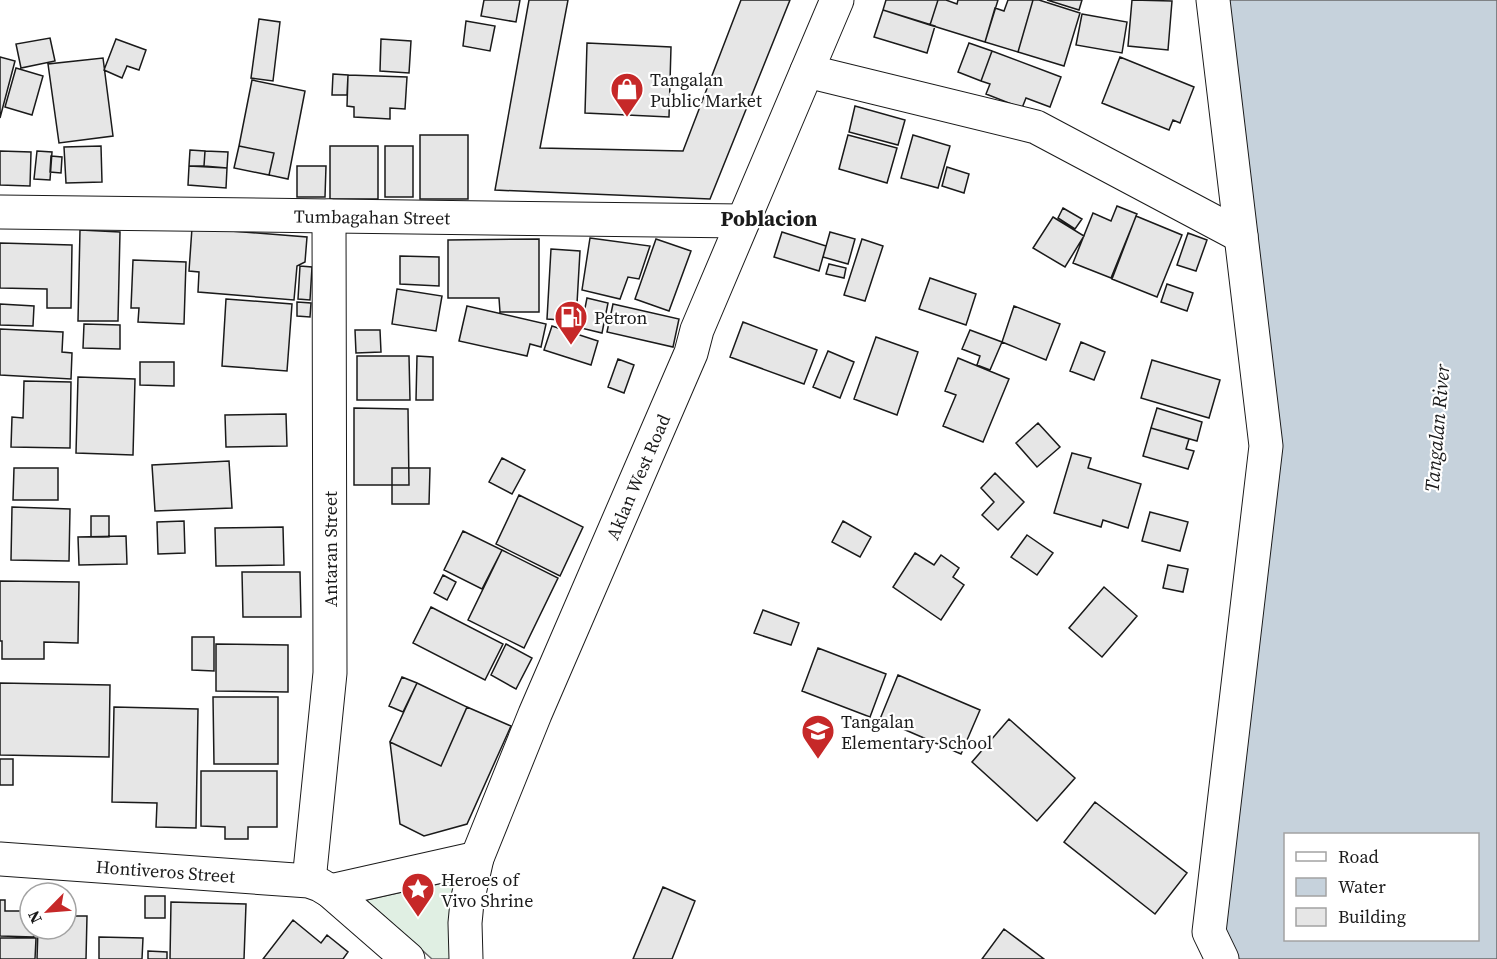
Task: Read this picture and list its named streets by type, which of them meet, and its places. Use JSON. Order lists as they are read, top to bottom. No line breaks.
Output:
{"streets":{"street":["Tumbagahan Street","Aklan West Road","Antaran Street","Hontiveros Street"]},"crossings":[["Tumbagahan Street","Aklan West Road"],["Tumbagahan Street","Antaran Street"],["Aklan West Road","Hontiveros Street"],["Antaran Street","Hontiveros Street"]],"districts":["Poblacion"],"water":["Tangalan River"],"places":{"shop":["Tangalan Public Market"],"fuel station":["Petron"],"school or university":["Tangalan Elementary School"],"place":["Heroes of Vivo Shrine"]},"legend":["Road","Water","Building"],"north":"bottom left"}
